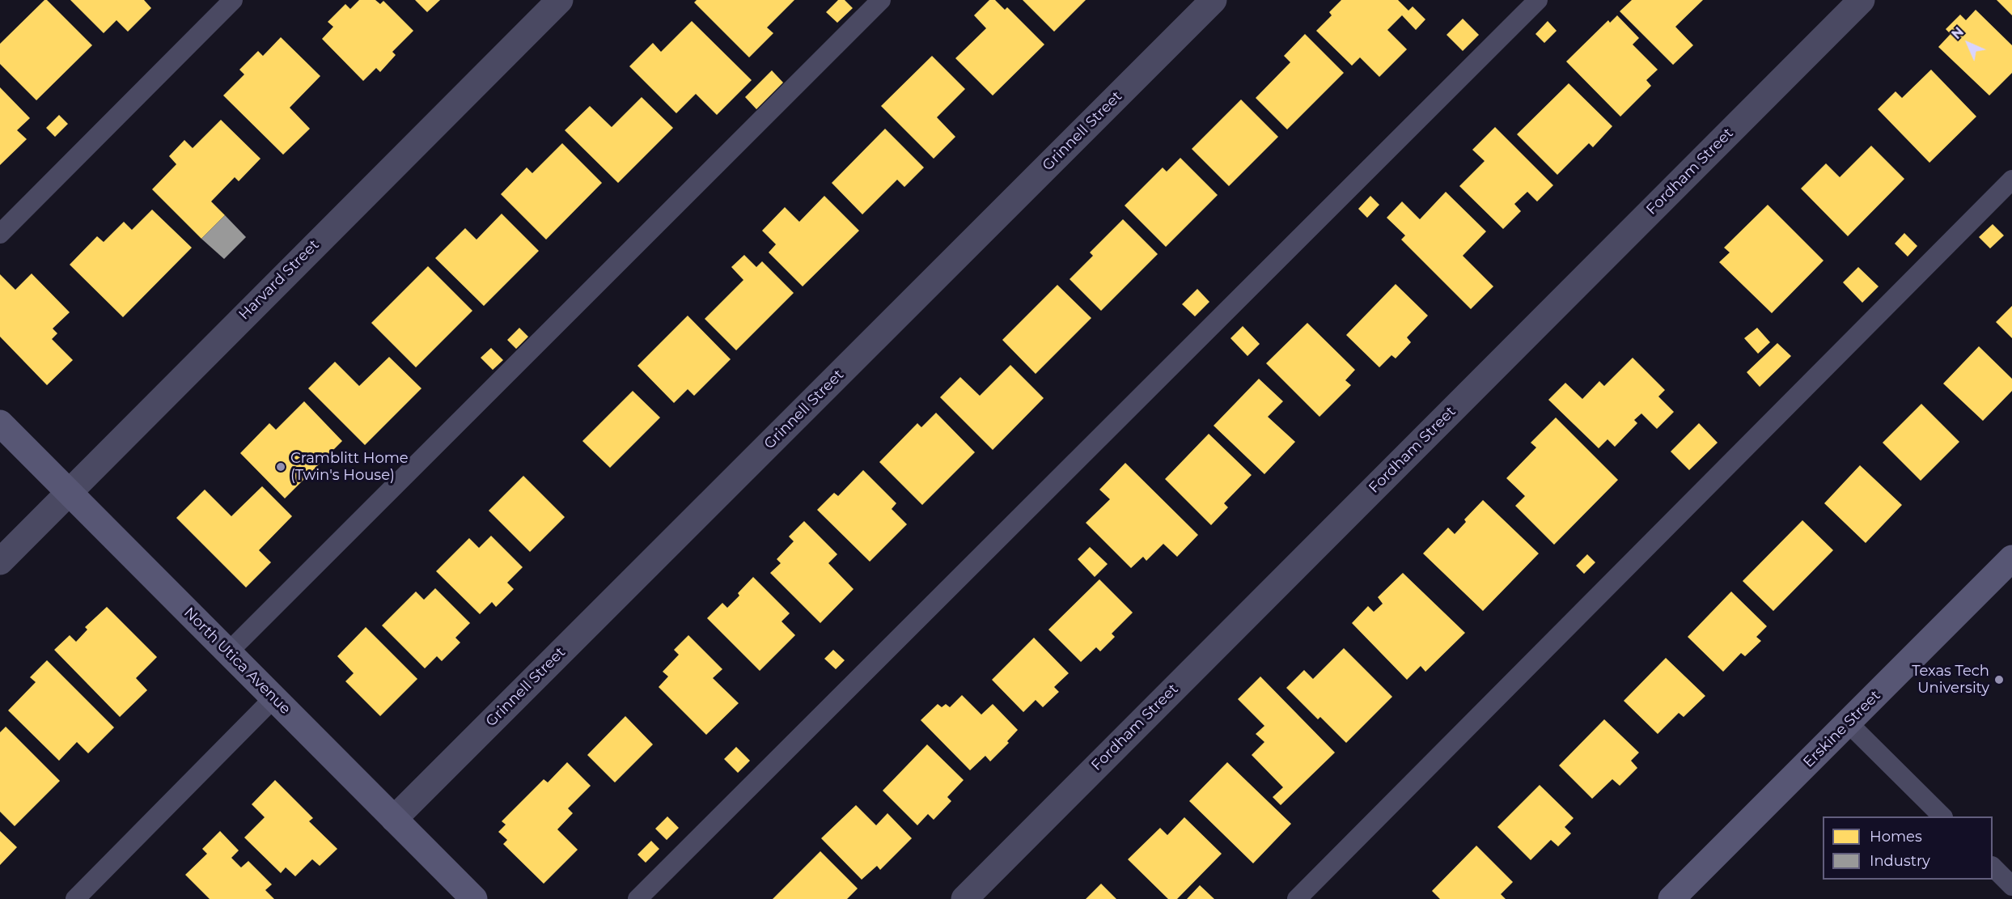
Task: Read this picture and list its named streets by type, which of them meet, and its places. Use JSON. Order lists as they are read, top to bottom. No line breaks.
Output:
{"streets":{"street":["Grinnell Street","Fordham Street","Harvard Street","North Utica Avenue","Erskine Street"]},"crossings":[["Grinnell Street","North Utica Avenue"],["Harvard Street","North Utica Avenue"]],"places":["Cramblitt Home (Twin's House)","Texas Tech University"],"legend":["Homes","Industry"],"north":"top left"}
